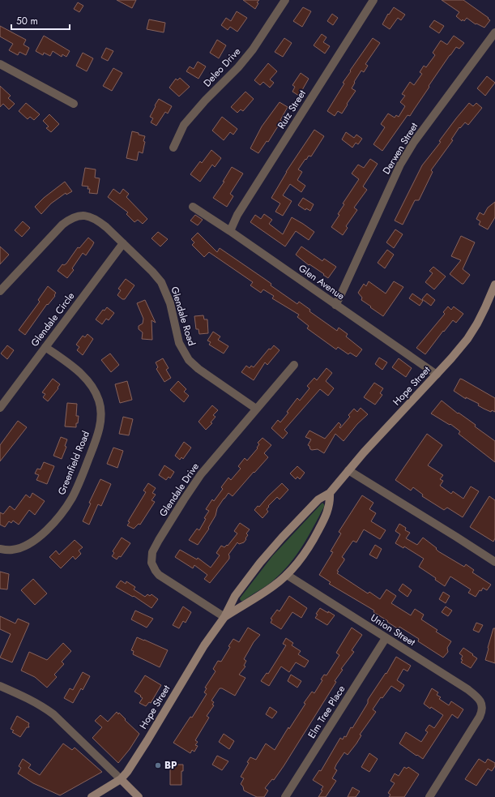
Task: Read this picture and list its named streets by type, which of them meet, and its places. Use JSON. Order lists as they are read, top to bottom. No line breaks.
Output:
{"streets":{"main road":["Hope Street"],"street":["Deleo Drive","Rutz Street","Derwen Street","Glen Avenue","Glendale Road","Glendale Circle","Greenfield Road","Glendale Drive","Union Street","Elm Tree Place"]},"crossings":[["Rutz Street","Glen Avenue"],["Derwen Street","Glen Avenue"],["Glen Avenue","Hope Street"],["Glendale Road","Glendale Circle"],["Glendale Road","Glendale Drive"],["Glendale Circle","Greenfield Road"],["Hope Street","Glendale Drive"],["Hope Street","Union Street"],["Union Street","Elm Tree Place"]],"places":["BP"],"scale_bar":"50 m"}
